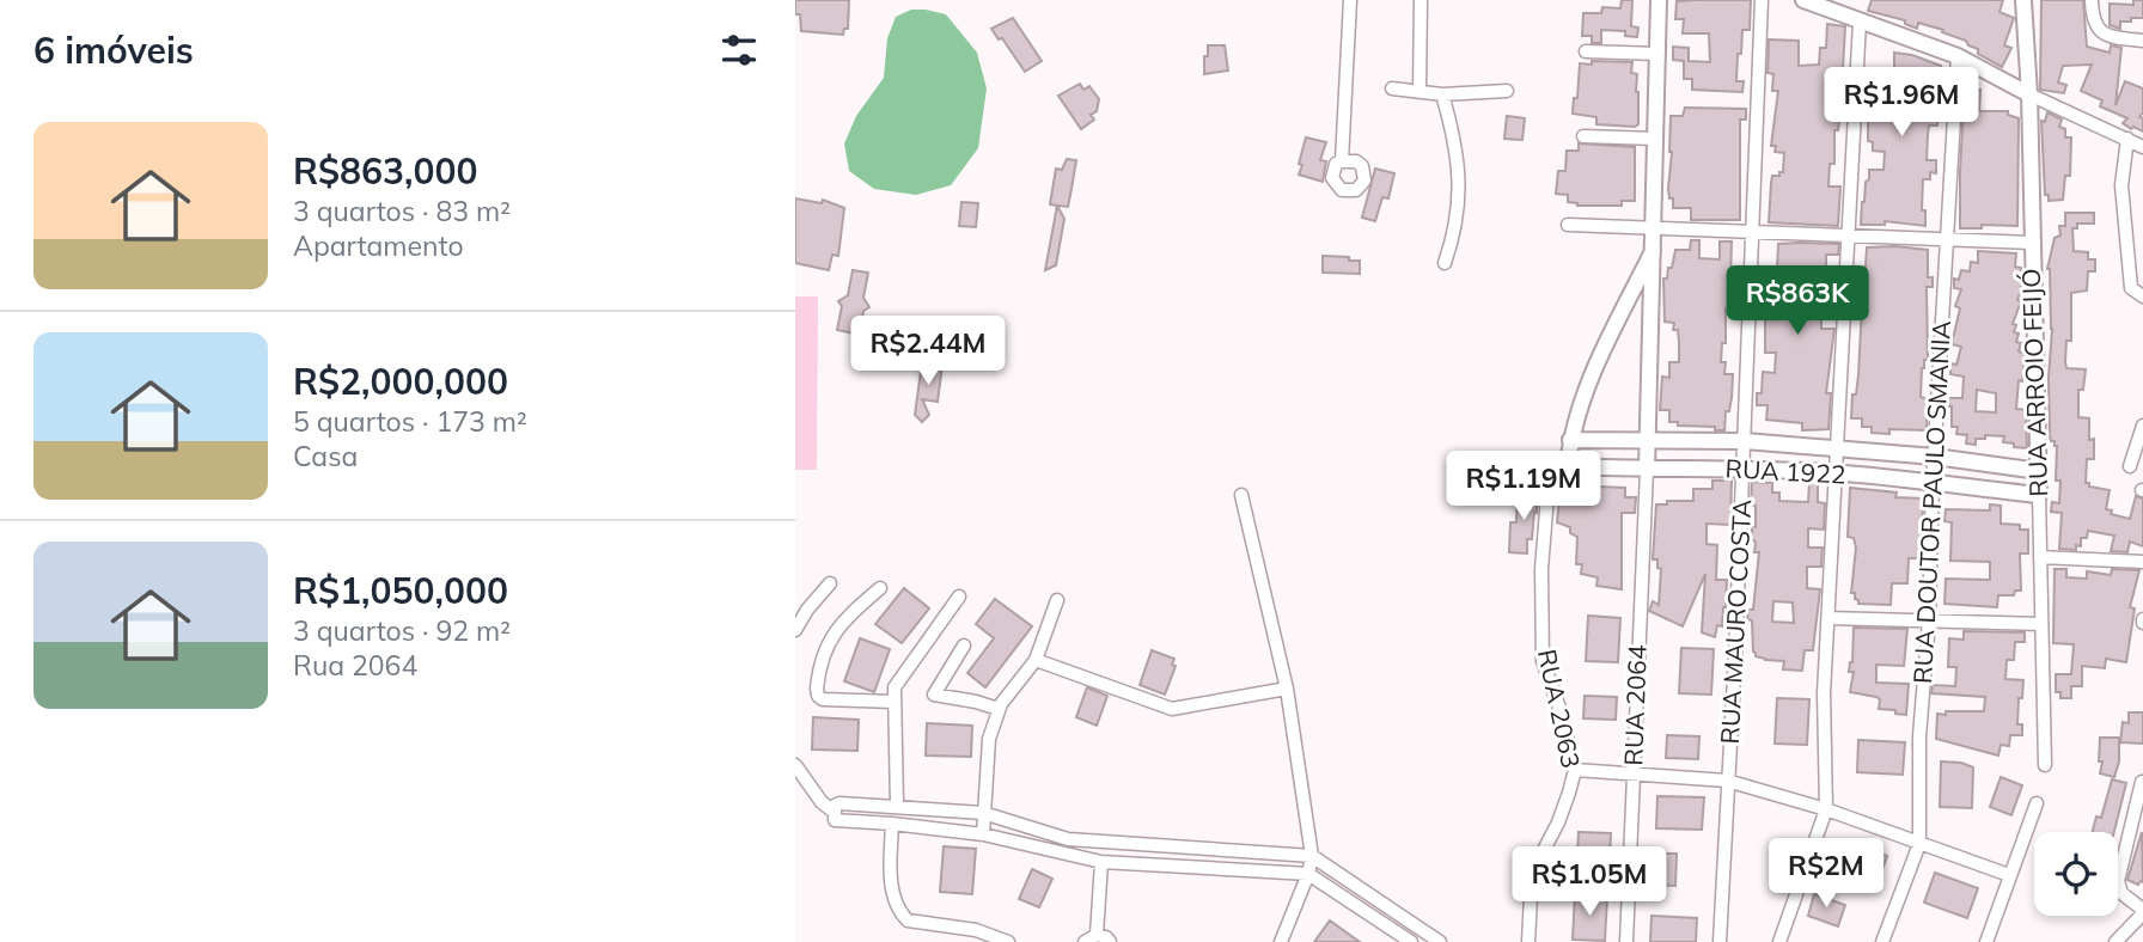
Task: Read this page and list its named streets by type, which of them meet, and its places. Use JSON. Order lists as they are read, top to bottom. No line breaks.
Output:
{"streets":{"street":["RUA ARROIO FEIJÓ","RUA 1922","RUA DOUTOR PAULO SMANIA","RUA MAURO COSTA","RUA 2064","RUA 2063"]},"crossings":[["RUA ARROIO FEIJÓ","RUA 1922"],["RUA 1922","RUA DOUTOR PAULO SMANIA"],["RUA 1922","RUA MAURO COSTA"],["RUA 1922","RUA 2064"],["RUA 1922","RUA 2063"]],"page":{"heading":"6 imóveis","price":["R$1.96M","R$863K","R$2.44M","R$1.19M","R$2M","R$1.05M"],"list":[{"name":"R$863,000","note":"3 quartos · 83 m² · Apartamento"},{"name":"R$2,000,000","note":"5 quartos · 173 m² · Casa"},{"name":"R$1,050,000","note":"3 quartos · 92 m² · Rua 2064"}]}}
